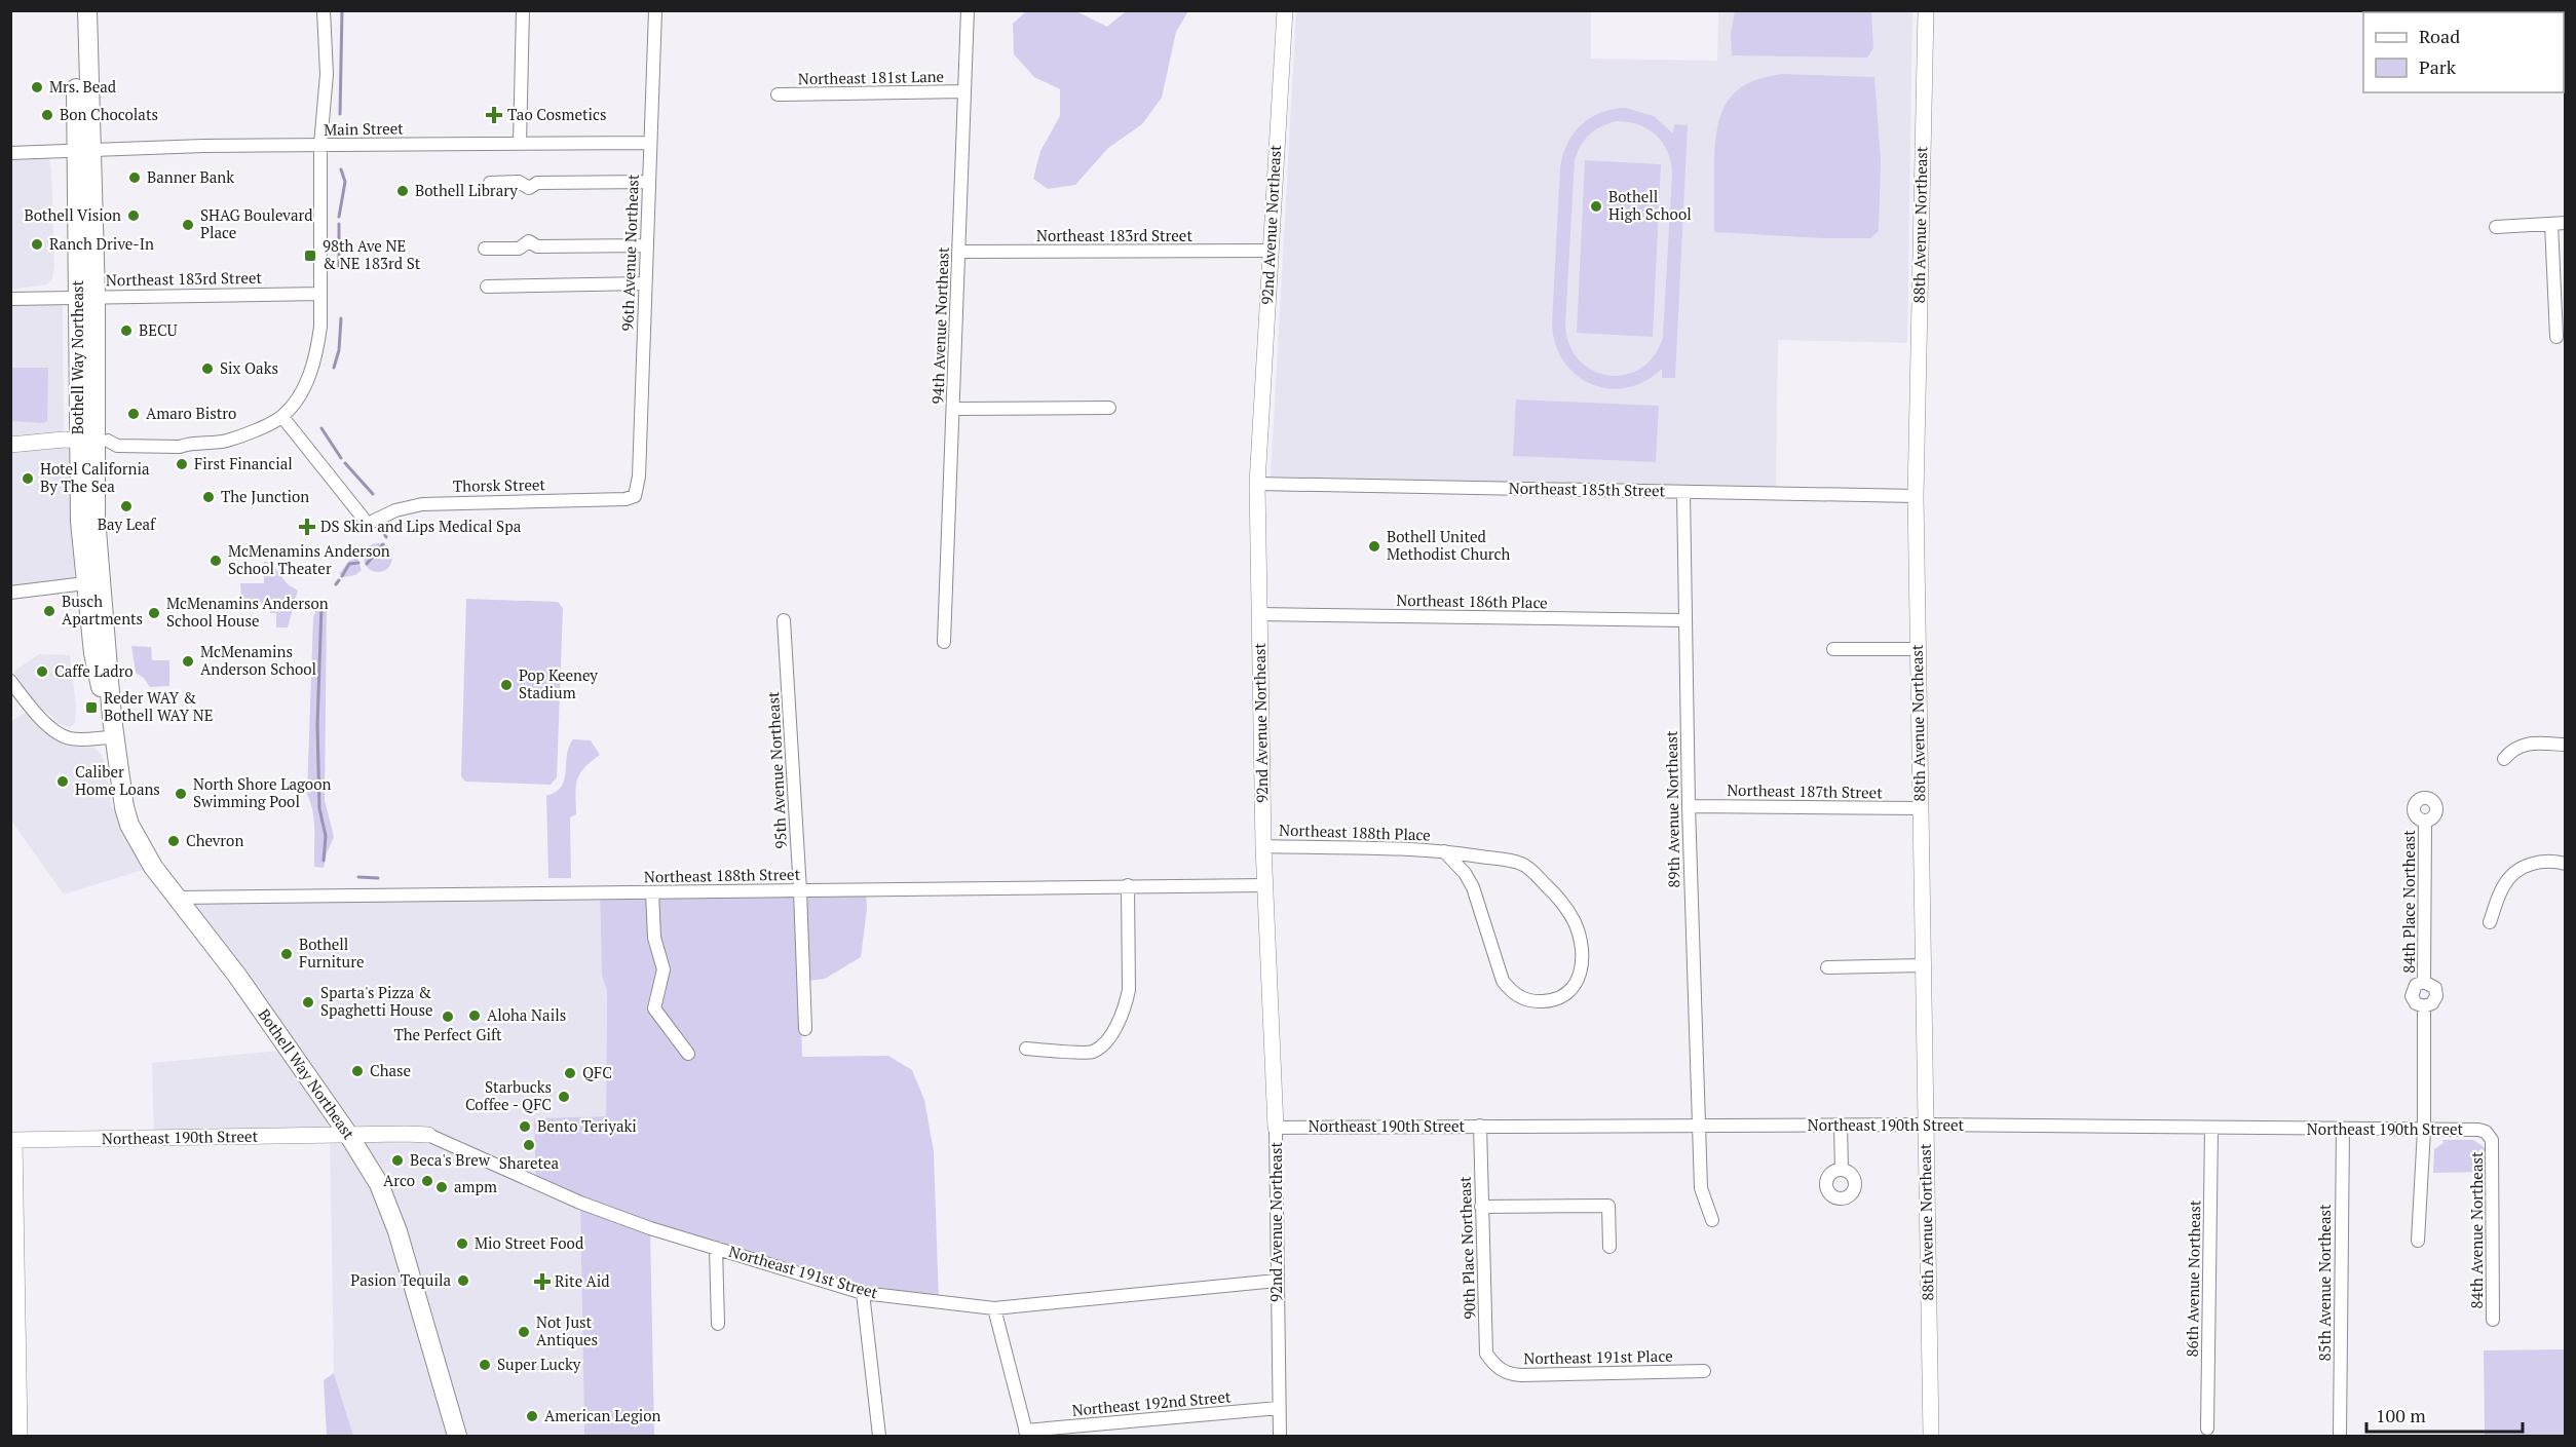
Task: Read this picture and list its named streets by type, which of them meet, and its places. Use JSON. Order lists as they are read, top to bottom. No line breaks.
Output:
{"streets":{"main road":["Bothell Way Northeast"],"street":["Northeast 181st Lane","Main Street","92nd Avenue Northeast","88th Avenue Northeast","Northeast 183rd Street","96th Avenue Northeast","94th Avenue Northeast","Thorsk Street","Northeast 185th Street","Northeast 186th Place","95th Avenue Northeast","Northeast 187th Street","89th Avenue Northeast","Northeast 188th Place","Northeast 188th Street","84th Place Northeast","Northeast 190th Street","84th Avenue Northeast","90th Place Northeast","Northeast 191st Street","86th Avenue Northeast","85th Avenue Northeast","Northeast 191st Place","Northeast 192nd Street"]},"crossings":[["Northeast 181st Lane","94th Avenue Northeast"],["Main Street","96th Avenue Northeast"],["Main Street","Bothell Way Northeast"],["92nd Avenue Northeast","Northeast 183rd Street"],["92nd Avenue Northeast","Northeast 185th Street"],["92nd Avenue Northeast","Northeast 186th Place"],["92nd Avenue Northeast","Northeast 188th Place"],["92nd Avenue Northeast","Northeast 188th Street"],["92nd Avenue Northeast","Northeast 190th Street"],["92nd Avenue Northeast","Northeast 191st Street"],["92nd Avenue Northeast","Northeast 192nd Street"],["88th Avenue Northeast","Northeast 185th Street"],["88th Avenue Northeast","Northeast 187th Street"],["88th Avenue Northeast","Northeast 190th Street"],["Northeast 183rd Street","94th Avenue Northeast"],["Northeast 183rd Street","Bothell Way Northeast"],["96th Avenue Northeast","Thorsk Street"],["Bothell Way Northeast","Northeast 188th Street"],["Bothell Way Northeast","Northeast 190th Street"],["Bothell Way Northeast","Northeast 191st Street"],["Northeast 185th Street","89th Avenue Northeast"],["Northeast 186th Place","89th Avenue Northeast"],["95th Avenue Northeast","Northeast 188th Street"],["Northeast 187th Street","89th Avenue Northeast"],["89th Avenue Northeast","Northeast 190th Street"],["84th Place Northeast","Northeast 190th Street"],["Northeast 190th Street","84th Avenue Northeast"],["Northeast 190th Street","90th Place Northeast"],["Northeast 190th Street","Northeast 191st Street"],["Northeast 190th Street","86th Avenue Northeast"],["Northeast 190th Street","85th Avenue Northeast"],["90th Place Northeast","Northeast 191st Place"]],"places":{"other":["Mrs. Bead","Bon Chocolats","Banner Bank","Bothell Library","Bothell High School","Bothell Vision","SHAG Boulevard Place","Ranch Drive-In","BECU","Six Oaks","Amaro Bistro","First Financial","Hotel California By The Sea","The Junction","Bay Leaf","Bothell United Methodist Church","McMenamins Anderson School Theater","Busch Apartments","McMenamins Anderson School House","McMenamins Anderson School","Caffe Ladro","Pop Keeney Stadium","Caliber Home Loans","North Shore Lagoon Swimming Pool","Chevron","Bothell Furniture","Sparta's Pizza & Spaghetti House","Aloha Nails","The Perfect Gift","Chase","QFC","Starbucks Coffee - QFC","Bento Teriyaki","Sharetea","Beca's Brew","Arco","ampm","Mio Street Food","Pasion Tequila","Not Just Antiques","Super Lucky","American Legion"],"health":["Tao Cosmetics","DS Skin and Lips Medical Spa","Rite Aid"],"transit":["98th Ave NE & NE 183rd St","Reder WAY & Bothell WAY NE"]},"legend":["Road","Park"],"scale_bar":"100 m"}
